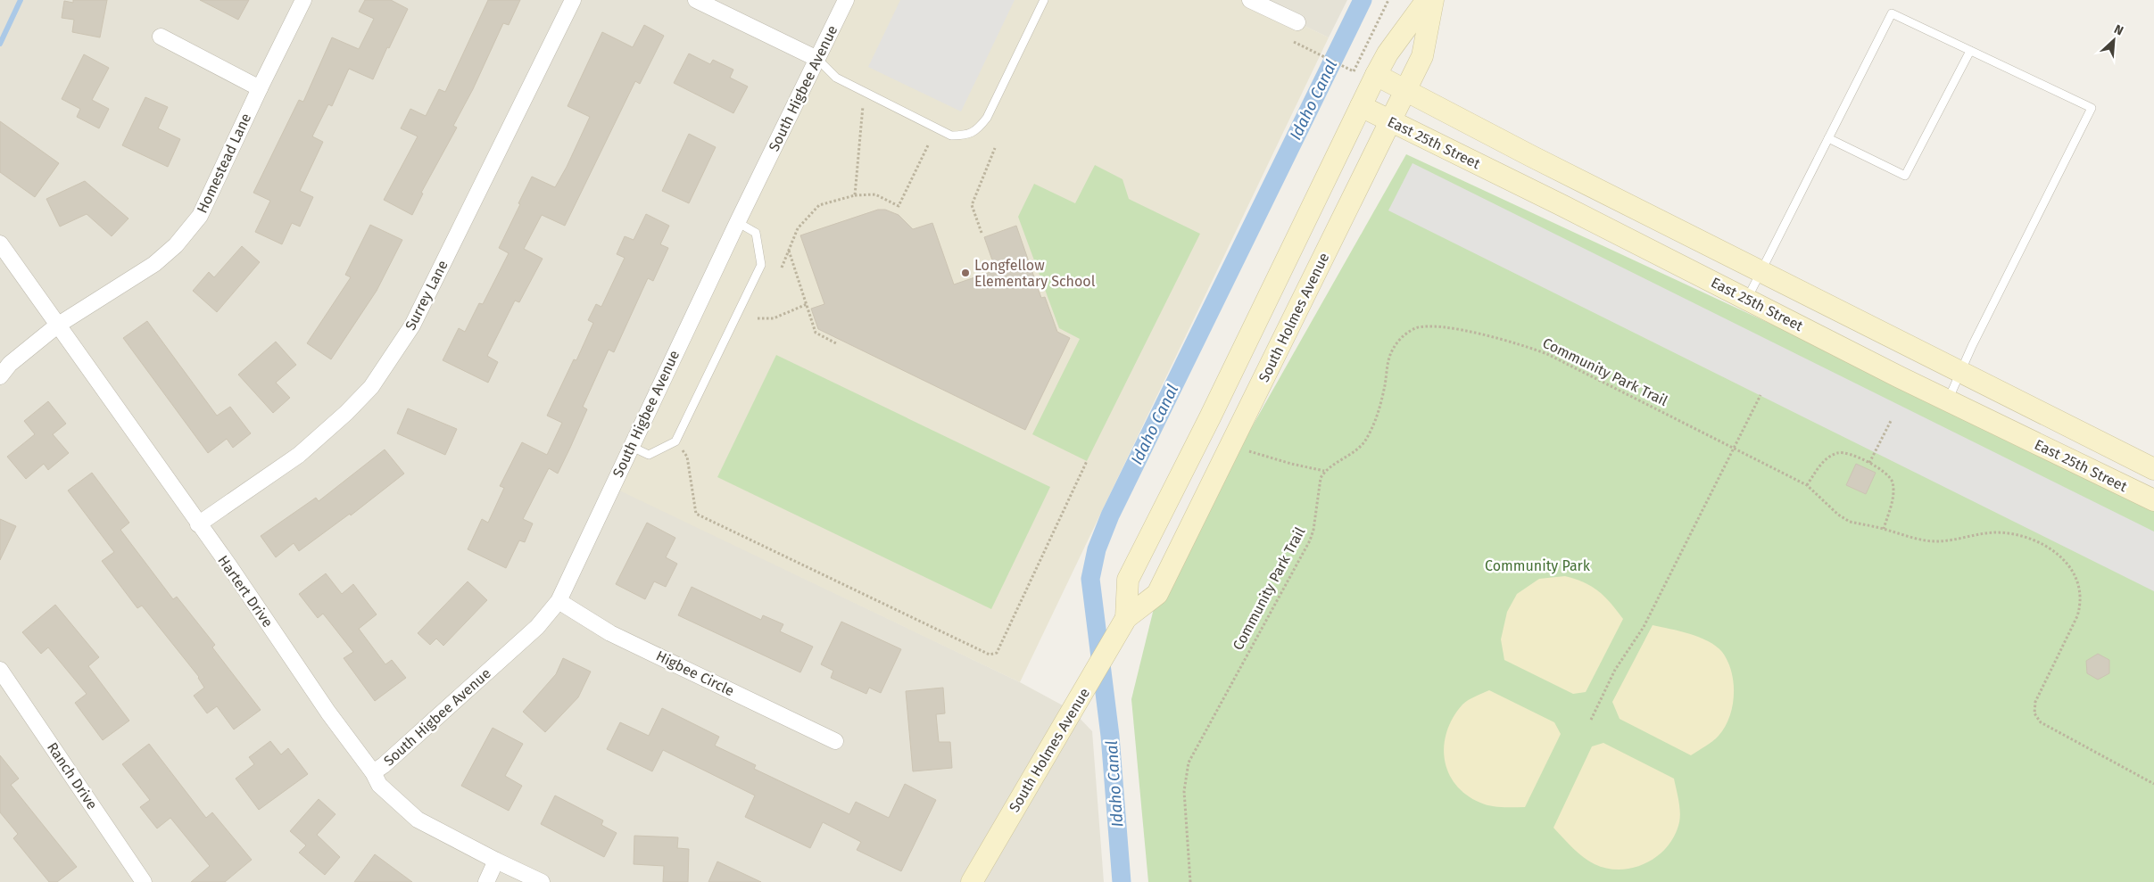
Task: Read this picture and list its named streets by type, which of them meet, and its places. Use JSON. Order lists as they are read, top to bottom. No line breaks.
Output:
{"streets":{"street":["South Higbee Avenue","East 25th Street","Homestead Lane","Surrey Lane","South Holmes Avenue","Hartert Drive","Higbee Circle","Ranch Drive"],"path":["Community Park Trail"]},"crossings":[["South Higbee Avenue","Hartert Drive"],["South Higbee Avenue","Higbee Circle"],["East 25th Street","South Holmes Avenue"],["Homestead Lane","Hartert Drive"],["Surrey Lane","Hartert Drive"]],"water":["Idaho Canal"],"parks":["Community Park"],"places":["Longfellow Elementary School"],"north":"top right"}
